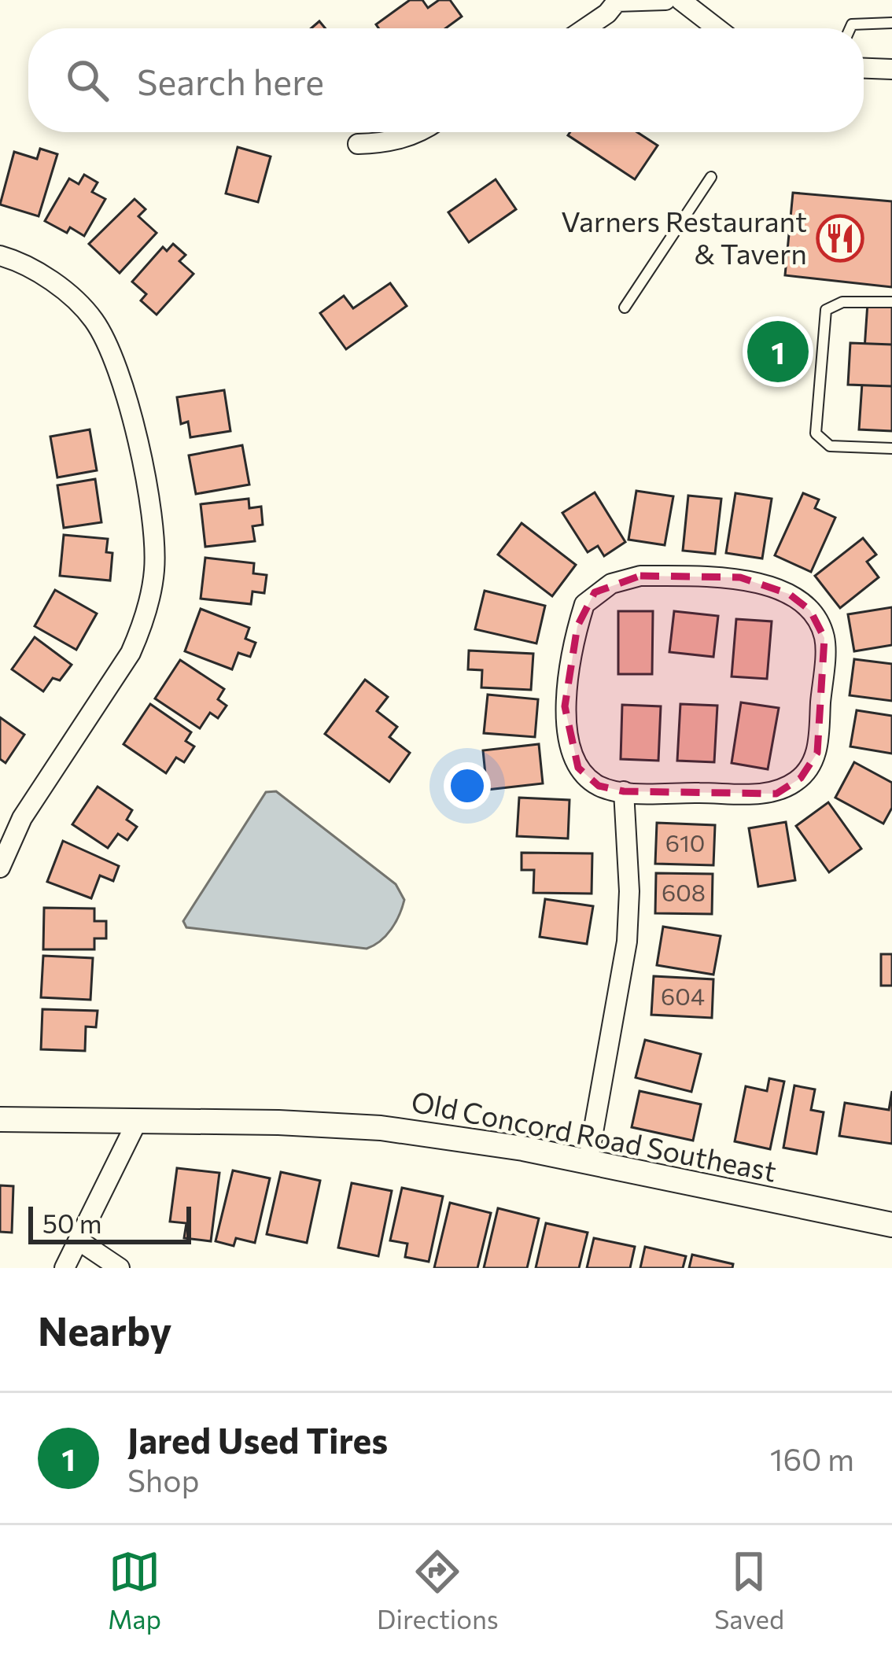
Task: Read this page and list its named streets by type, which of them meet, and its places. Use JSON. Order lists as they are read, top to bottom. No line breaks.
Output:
{"streets":{"street":["Old Concord Road Southeast"]},"places":{"restaurant":["Varners Restaurant & Tavern"]},"house_numbers":["610","608","604"],"scale_bar":"50 m","page":{"search":"Search here","pins":"1","scale":"50 m","heading":"Nearby","list":[{"mark":"1","name":"Jared Used Tires","note":"Shop","value":"160 m"}],"nav":["Map","Directions","Saved"]}}
